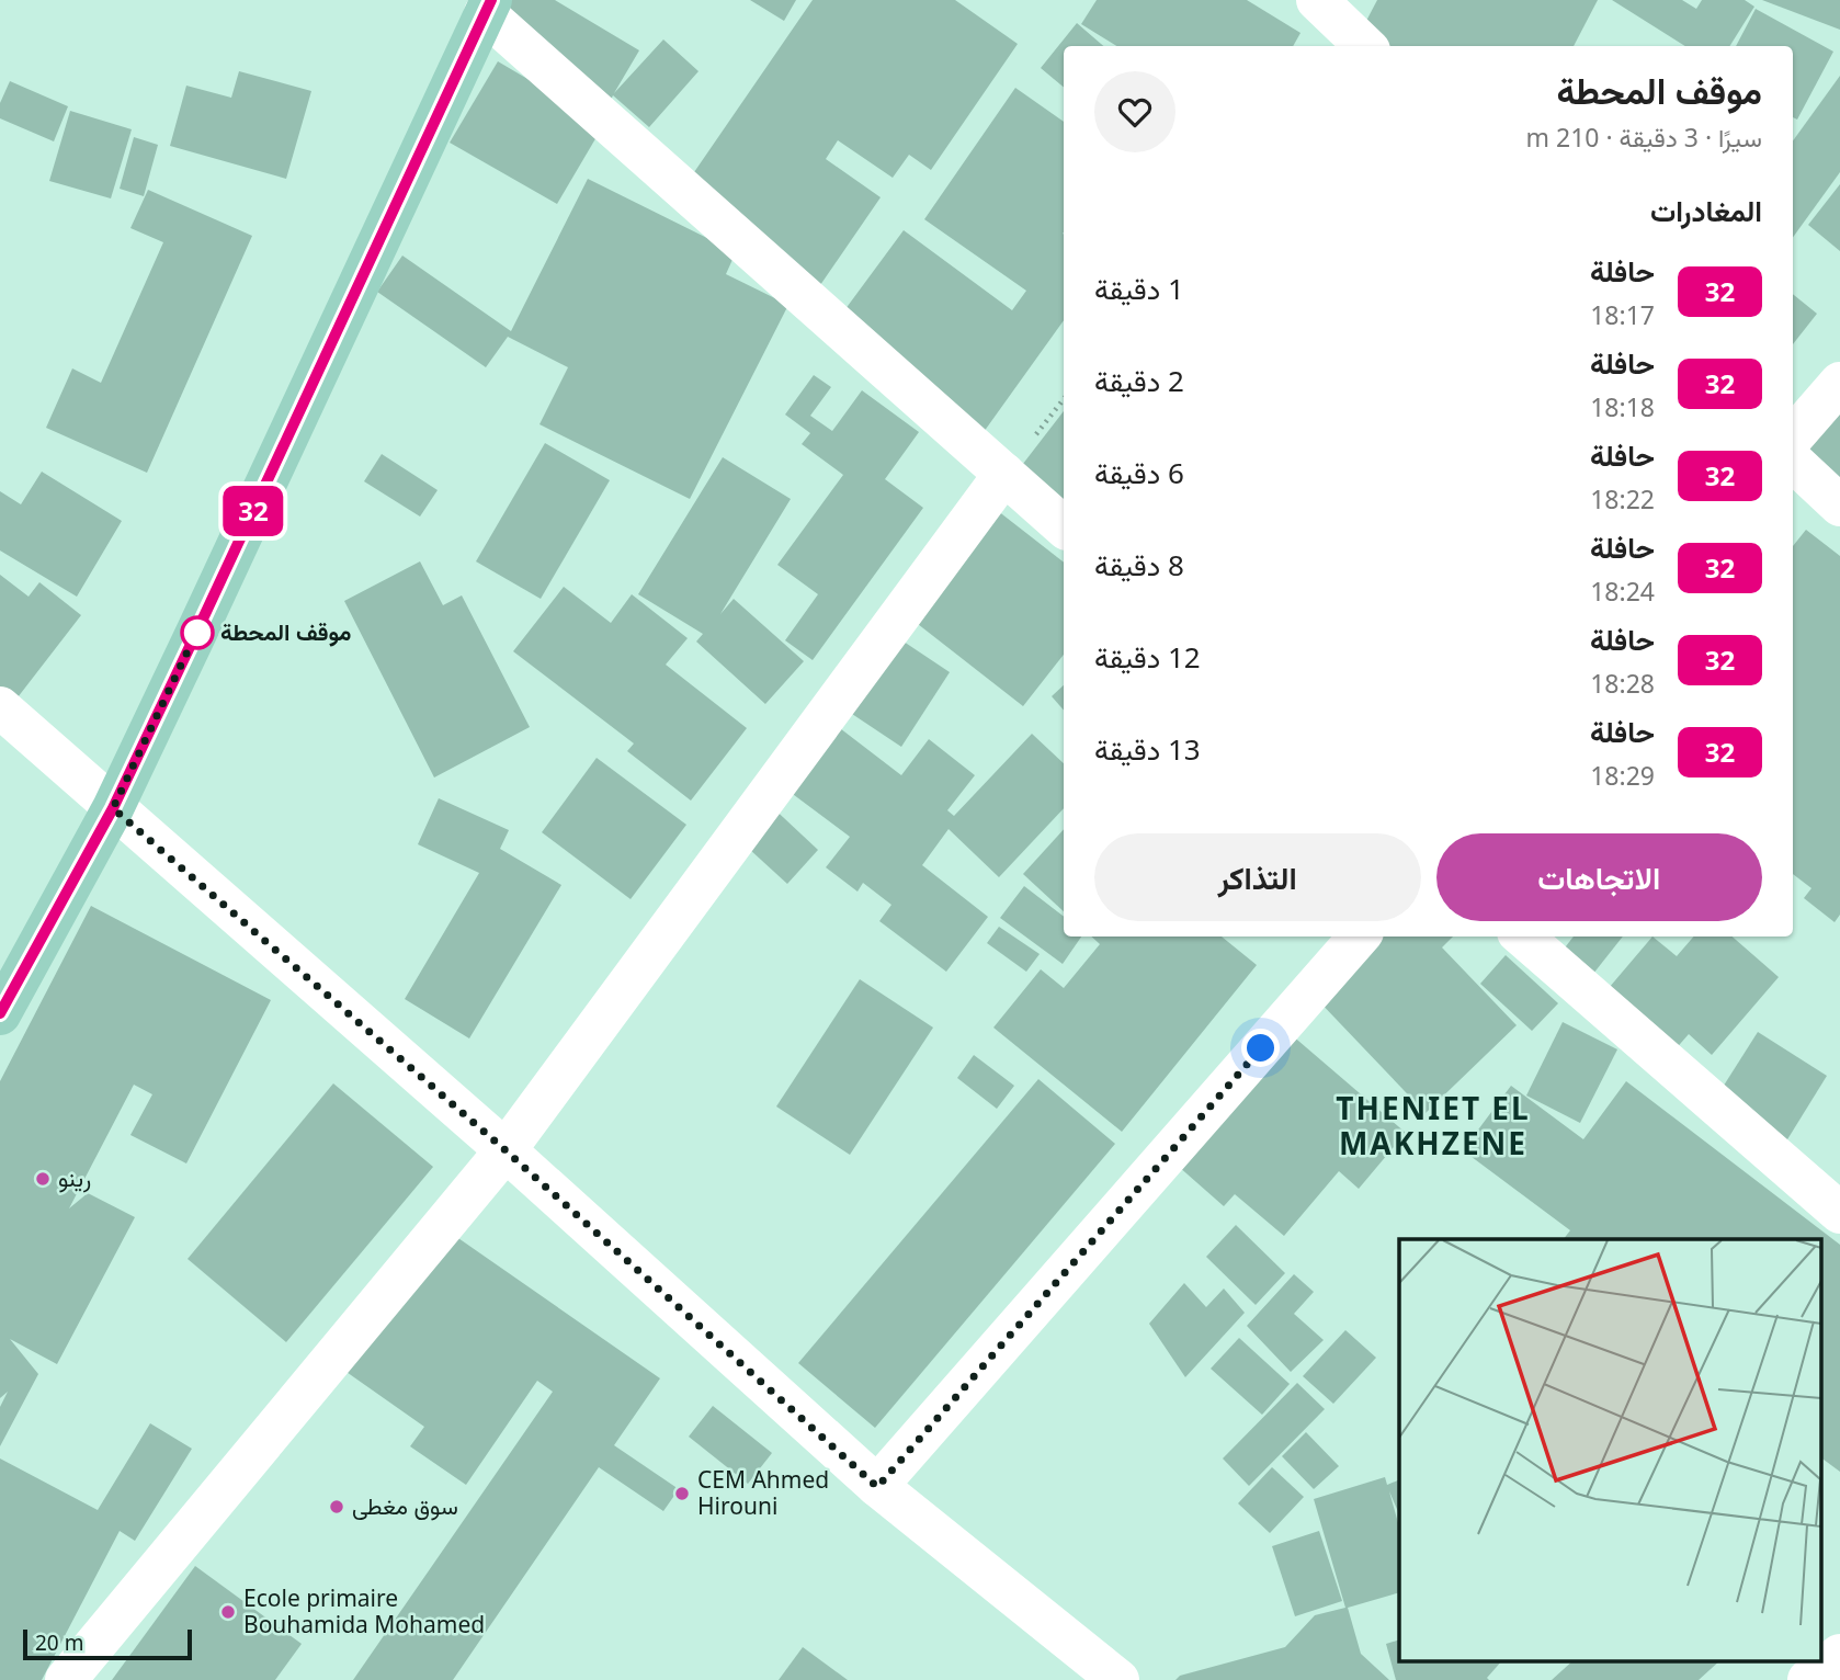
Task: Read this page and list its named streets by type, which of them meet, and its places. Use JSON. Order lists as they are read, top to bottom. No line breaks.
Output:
{"districts":["THENIET EL MAKHZENE"],"places":["موقف المحطة","رينو","CEM Ahmed Hirouni","سوق مغطى","Ecole primaire Bouhamida Mohamed"],"lines":["bus line 32"],"scale_bar":"20 m","page":{"on_map":"32","heading":[["موقف المحطة","سيرًا · 3 دقيقة · 210 m"],"المغادرات"],"list":[{"mark":"32","name":"حافلة","note":"18:17","value":"1 دقيقة"},{"mark":"32","name":"حافلة","note":"18:18","value":"2 دقيقة"},{"mark":"32","name":"حافلة","note":"18:22","value":"6 دقيقة"},{"mark":"32","name":"حافلة","note":"18:24","value":"8 دقيقة"},{"mark":"32","name":"حافلة","note":"18:28","value":"12 دقيقة"},{"mark":"32","name":"حافلة","note":"18:29","value":"13 دقيقة"}],"buttons":["الاتجاهات","التذاكر"],"scale":"20 m"}}
